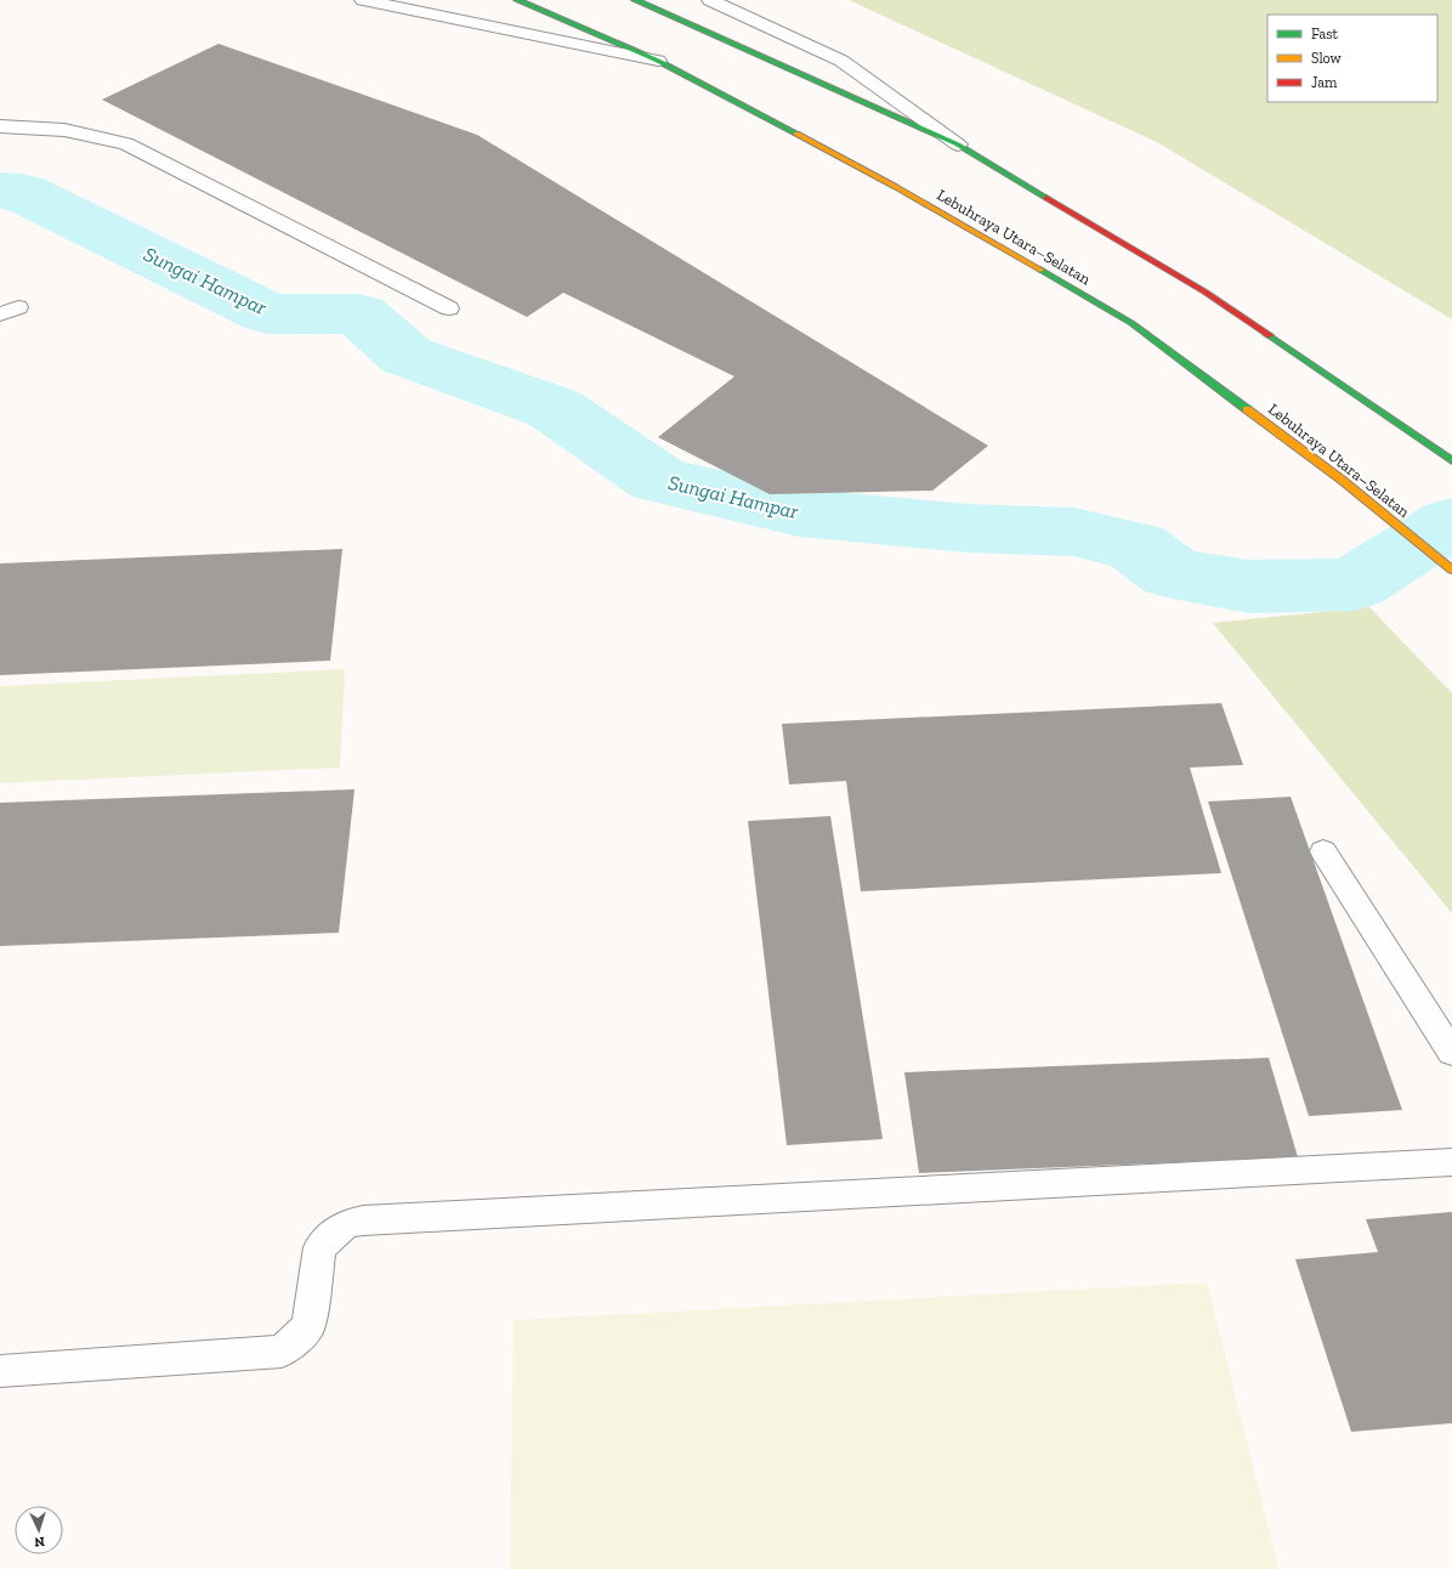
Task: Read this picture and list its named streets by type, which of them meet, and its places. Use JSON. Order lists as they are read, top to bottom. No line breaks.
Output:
{"streets":{"highway":["Lebuhraya Utara–Selatan"]},"water":["Sungai Hampar"],"legend":["Fast","Slow","Jam"],"north":"bottom"}
